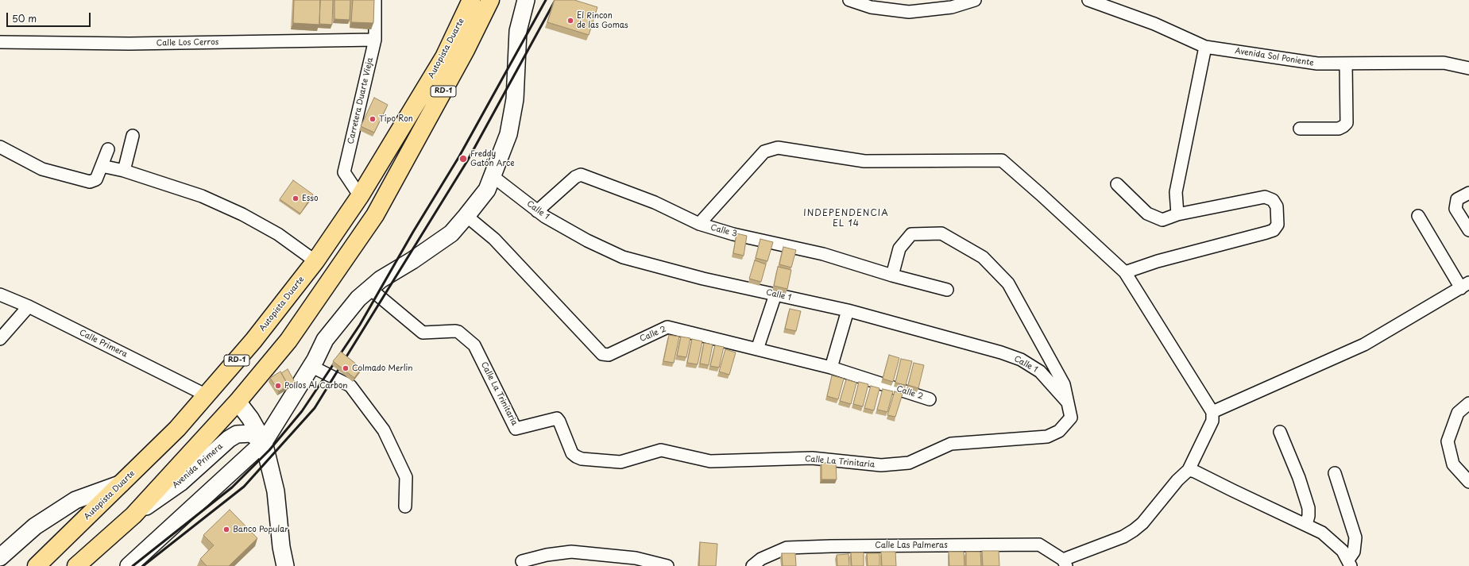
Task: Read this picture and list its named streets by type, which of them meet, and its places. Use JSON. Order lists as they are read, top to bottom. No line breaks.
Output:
{"streets":{"highway":["Autopista Duarte","RD-1"],"street":["Calle Los Cerros","Avenida Sol Poniente","Carretera Duarte Vieja","Calle 1","Calle 3","Calle 2","Calle Primera","Calle La Trinitaria","Avenida Primera","Calle Las Palmeras"]},"crossings":[["Calle Los Cerros","Carretera Duarte Vieja"],["Autopista Duarte","Carretera Duarte Vieja"],["Autopista Duarte","Calle Primera"],["Autopista Duarte","Avenida Primera"],["Calle 1","Calle 3"],["Calle 1","Calle La Trinitaria"],["Calle 3","Calle La Trinitaria"]],"districts":["INDEPENDENCIA EL 14"],"places":["El Rincon de las Gomas","Tipo Ron","Freddy Gatón Arce","Esso","Colmado Merlin","Pollos Al Carbon","Banco Popular"],"scale_bar":"50 m"}
